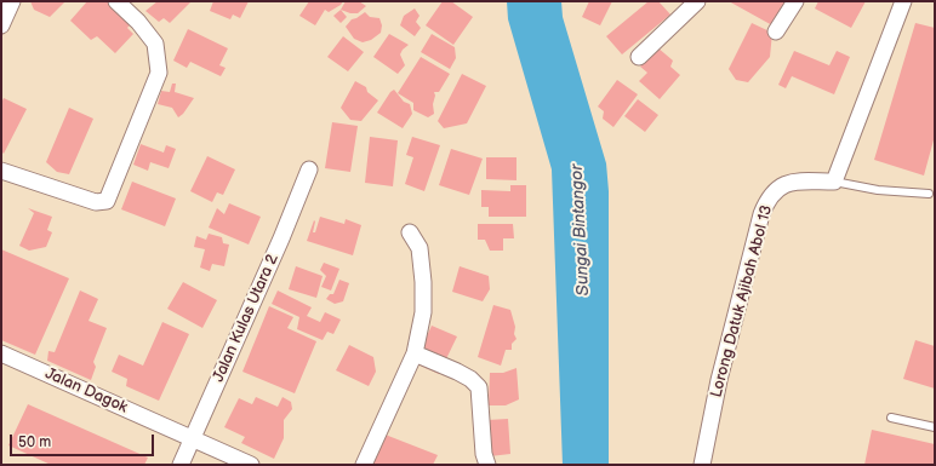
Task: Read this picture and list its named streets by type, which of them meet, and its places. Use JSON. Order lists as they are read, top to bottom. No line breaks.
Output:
{"streets":{"street":["Lorong Datuk Ajibah Abol 13","Jalan Kulas Utara 2","Jalan Dagok"]},"crossings":[["Jalan Kulas Utara 2","Jalan Dagok"]],"water":["Sungai Bintangor"],"scale_bar":"50 m"}
